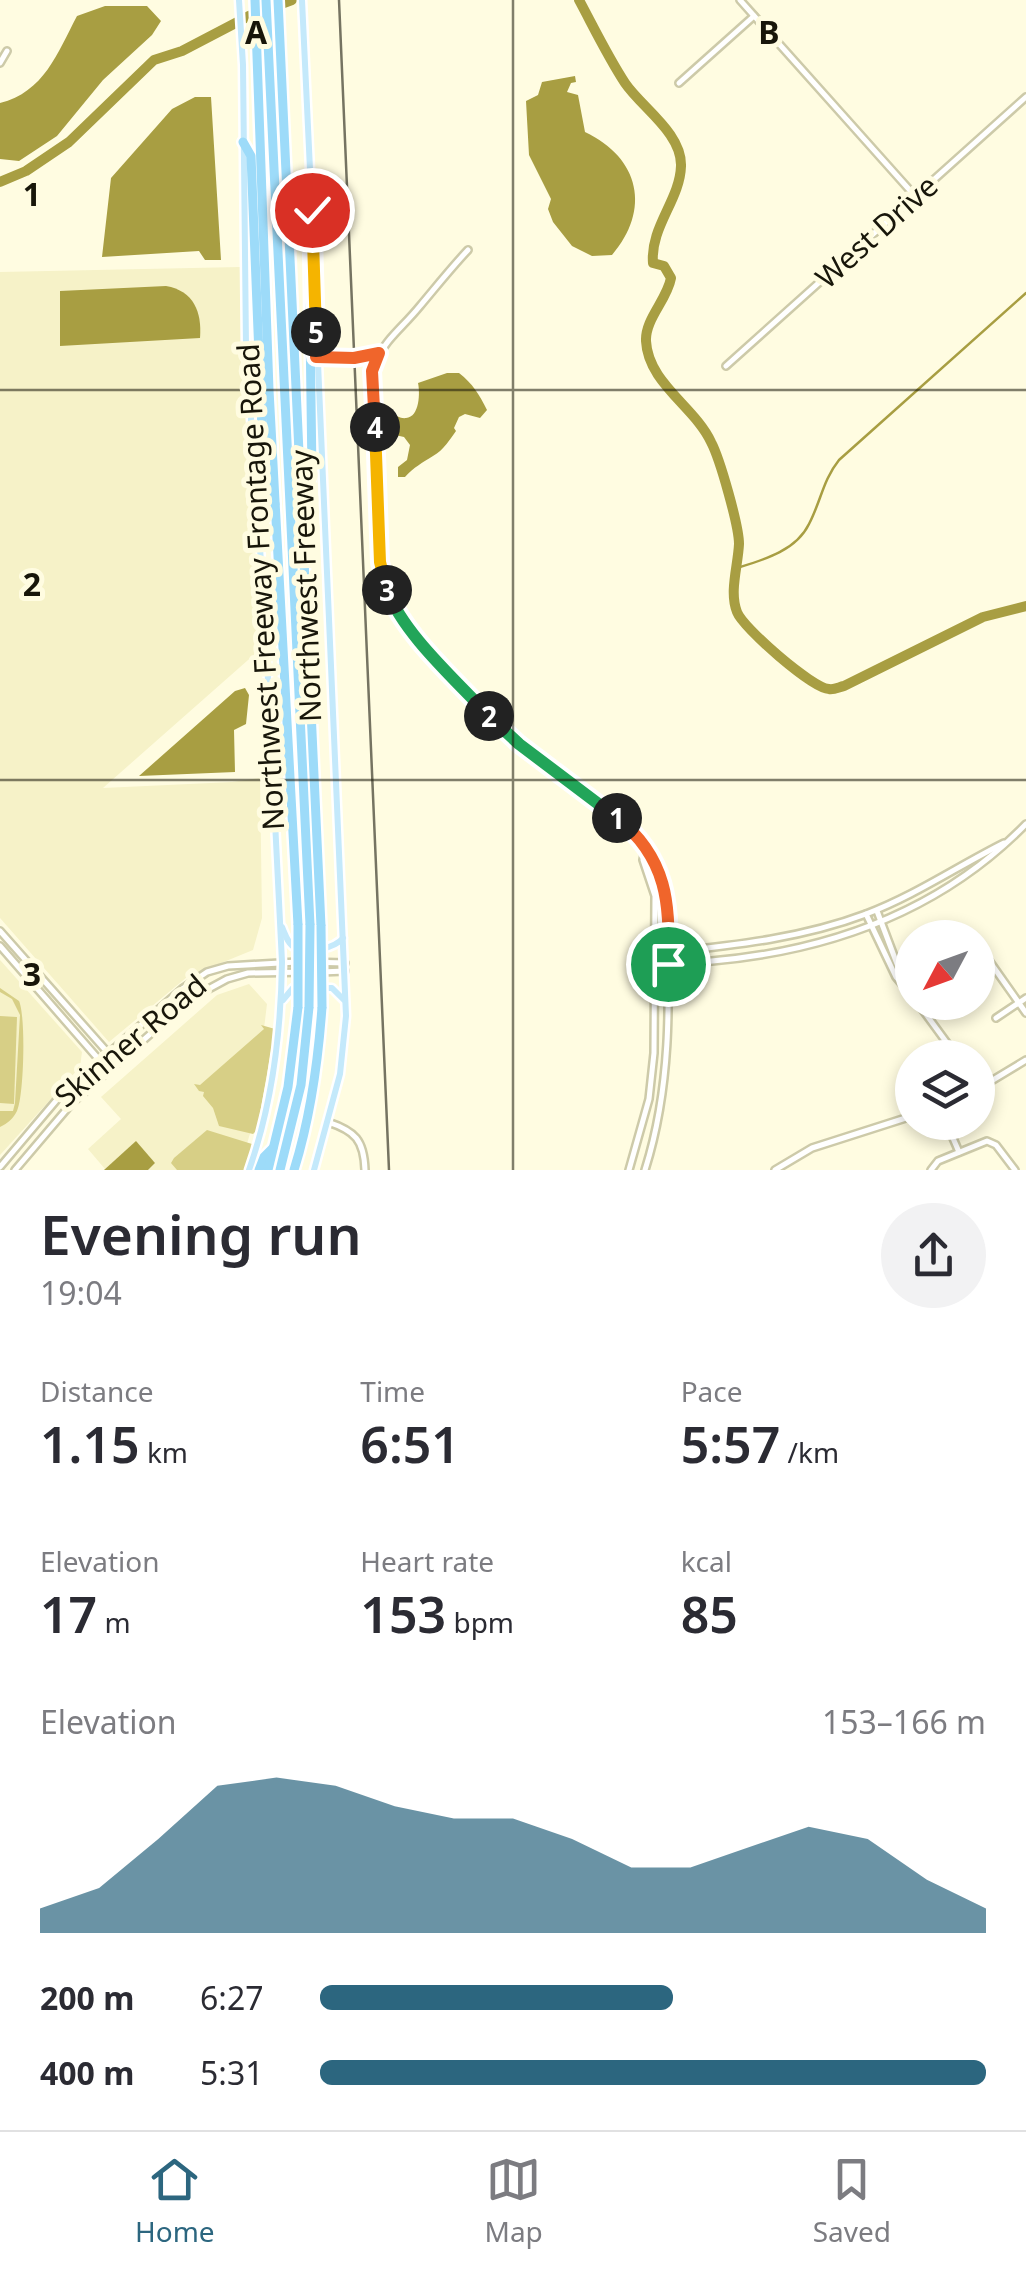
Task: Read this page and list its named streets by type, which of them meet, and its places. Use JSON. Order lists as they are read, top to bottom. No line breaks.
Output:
{"streets":{"highway":["Northwest Freeway"],"main road":["Northwest Freeway Frontage Road"],"street":["West Drive","Skinner Road"]},"crossings":[["Northwest Freeway Frontage Road","Skinner Road"]],"north":"bottom left","page":{"pins":["5","4","3","2","1"],"heading":["Evening run","19:04"],"stats":[["Distance","1.15 km"],["Time","6:51"],["Pace","5:57 /km"],["Elevation","17 m"],["Heart rate","153 bpm"],["kcal","85"]],"chart":["Elevation","153–166 m"],"list":[{"name":"200 m","note":"6:27"},{"name":"400 m","note":"5:31"}],"tabs":["Home","Map","Saved"]},"grid":{"columns":["A","B"],"rows":["1","2","3"]}}
